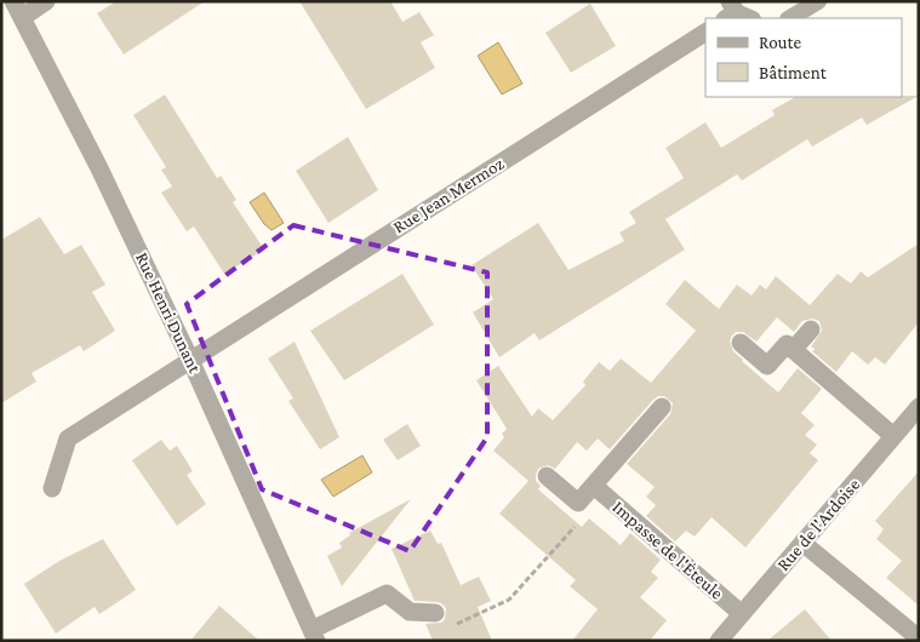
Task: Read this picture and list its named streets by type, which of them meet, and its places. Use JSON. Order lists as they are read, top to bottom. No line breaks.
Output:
{"streets":{"street":["Rue Jean Mermoz","Rue Henri Dunant","Rue de l'Ardoise","Impasse de l'Éteule"]},"crossings":[["Rue Jean Mermoz","Rue Henri Dunant"],["Rue de l'Ardoise","Impasse de l'Éteule"]],"legend":["Route","Bâtiment"]}
